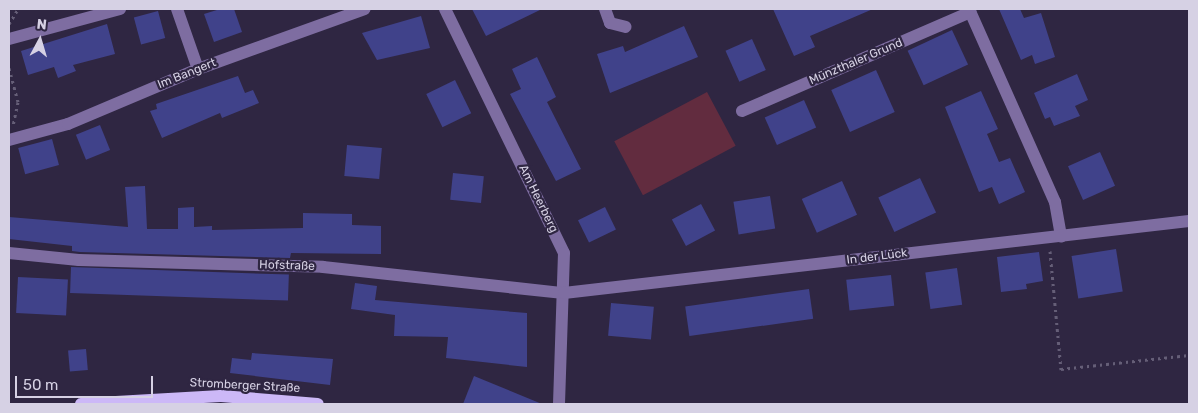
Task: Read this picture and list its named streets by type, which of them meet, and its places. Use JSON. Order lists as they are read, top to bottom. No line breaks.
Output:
{"streets":{"main road":["Stromberger Straße"],"street":["Münzthaler Grund","Im Bangert","Am Heerberg","In der Lück","Hofstraße"]},"crossings":[["Münzthaler Grund","In der Lück"],["Am Heerberg","In der Lück"],["Am Heerberg","Hofstraße"],["In der Lück","Hofstraße"]],"scale_bar":"50 m","north":"top"}
